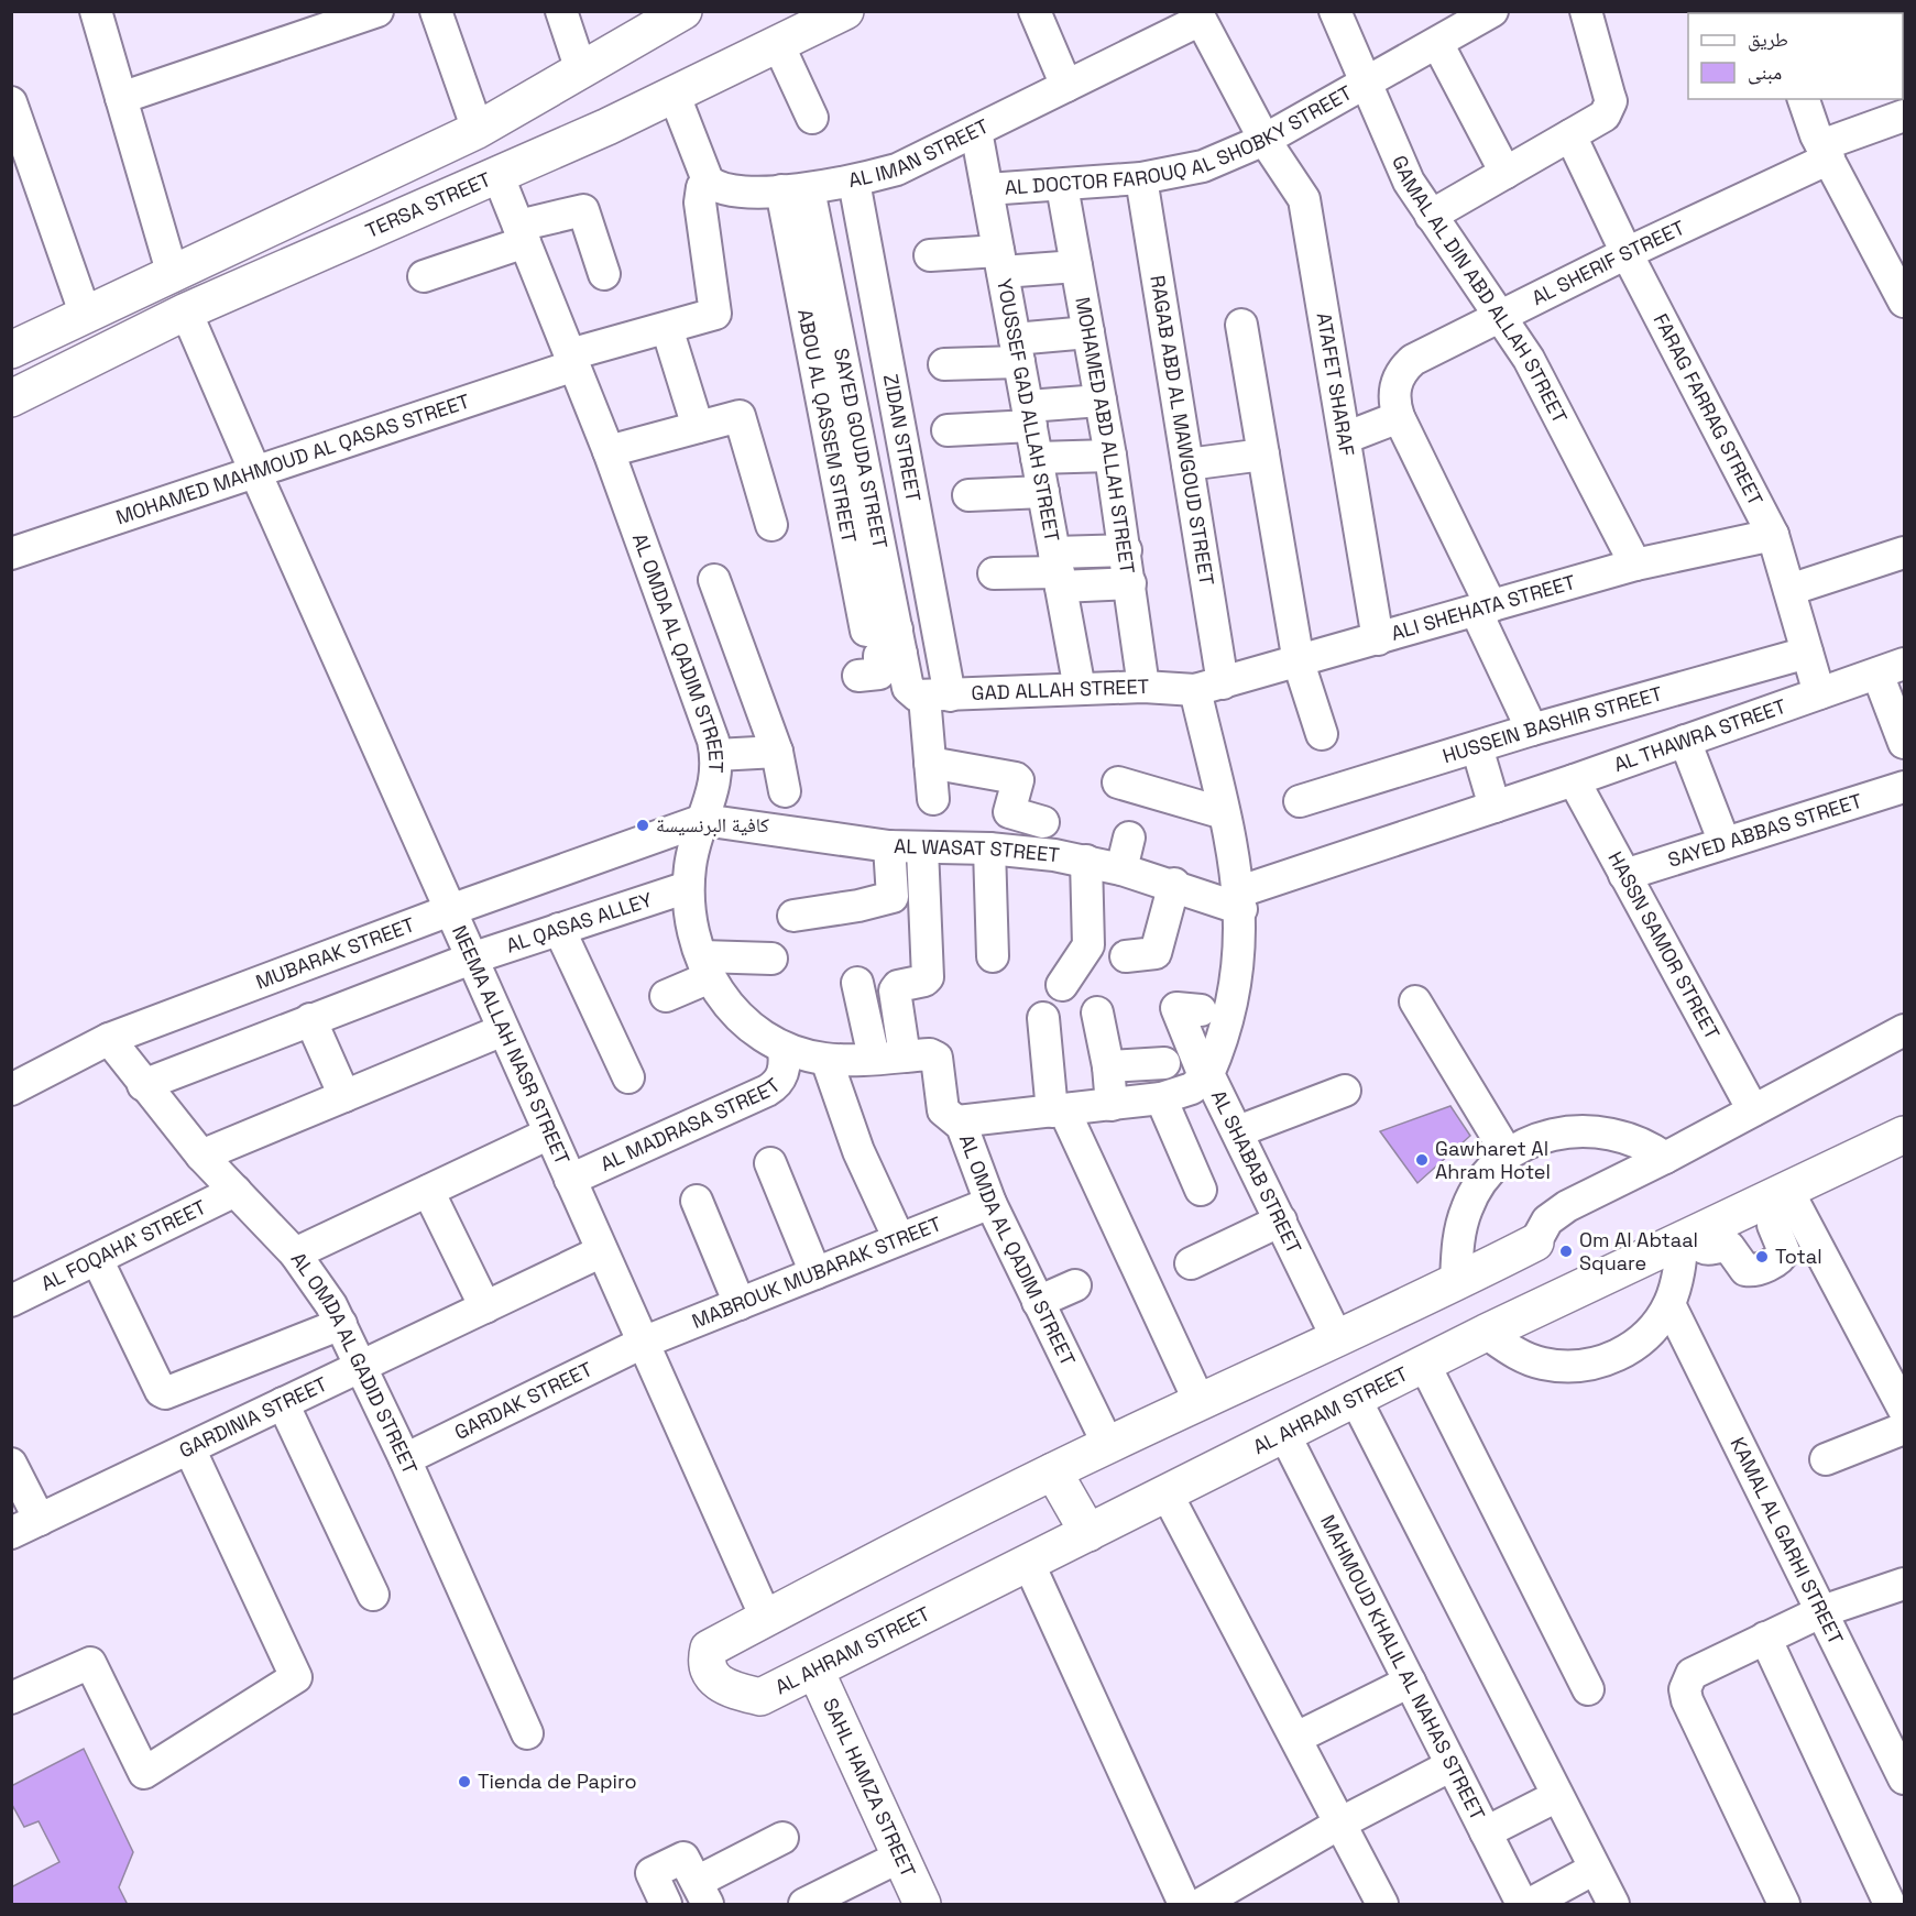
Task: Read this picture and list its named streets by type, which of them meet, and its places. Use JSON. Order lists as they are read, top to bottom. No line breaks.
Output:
{"streets":{"main road":["TERSA STREET","AL AHRAM STREET","SAHL HAMZA STREET"],"street":["AL DOCTOR FAROUQ AL SHOBKY STREET","AL IMAN STREET","AL SHERIF STREET","GAMAL AL DIN ABD ALLAH STREET","ATAFET SHARAF","FARAG FARRAG STREET","YOUSSEF GAD ALLAH STREET","RAGAB ABD AL MAWGOUD STREET","MOHAMED ABD ALLAH STREET","ZIDAN STREET","SAYED GOUDA STREET","MOHAMED MAHMOUD AL QASAS STREET","ALI SHEHATA STREET","AL OMDA AL QADIM STREET","GAD ALLAH STREET","HUSSEIN BASHIR STREET","AL THAWRA STREET","SAYED ABBAS STREET","AL WASAT STREET","AL QASAS ALLEY","HASSN SAMOR STREET","MUBARAK STREET","NEEMA ALLAH NASR STREET","AL MADRASA STREET","AL SHABAB STREET","AL FOQAHA' STREET","MABROUK MUBARAK STREET","AL OMDA AL GADID STREET","GARDAK STREET","GARDINIA STREET","KAMAL AL GARHI STREET","MAHMOUD KHALIL AL NAHAS STREET"]},"crossings":[["AL DOCTOR FAROUQ AL SHOBKY STREET","GAMAL AL DIN ABD ALLAH STREET"],["AL DOCTOR FAROUQ AL SHOBKY STREET","ATAFET SHARAF"],["AL DOCTOR FAROUQ AL SHOBKY STREET","YOUSSEF GAD ALLAH STREET"],["AL DOCTOR FAROUQ AL SHOBKY STREET","RAGAB ABD AL MAWGOUD STREET"],["AL DOCTOR FAROUQ AL SHOBKY STREET","MOHAMED ABD ALLAH STREET"],["AL IMAN STREET","ATAFET SHARAF"],["AL IMAN STREET","YOUSSEF GAD ALLAH STREET"],["AL IMAN STREET","ZIDAN STREET"],["AL IMAN STREET","SAYED GOUDA STREET"],["AL IMAN STREET","MOHAMED MAHMOUD AL QASAS STREET"],["TERSA STREET","AL OMDA AL QADIM STREET"],["TERSA STREET","NEEMA ALLAH NASR STREET"],["AL SHERIF STREET","GAMAL AL DIN ABD ALLAH STREET"],["AL SHERIF STREET","FARAG FARRAG STREET"],["GAMAL AL DIN ABD ALLAH STREET","ALI SHEHATA STREET"],["ATAFET SHARAF","ALI SHEHATA STREET"],["FARAG FARRAG STREET","ALI SHEHATA STREET"],["FARAG FARRAG STREET","HUSSEIN BASHIR STREET"],["FARAG FARRAG STREET","AL THAWRA STREET"],["YOUSSEF GAD ALLAH STREET","GAD ALLAH STREET"],["RAGAB ABD AL MAWGOUD STREET","ALI SHEHATA STREET"],["RAGAB ABD AL MAWGOUD STREET","GAD ALLAH STREET"],["RAGAB ABD AL MAWGOUD STREET","AL SHABAB STREET"],["MOHAMED ABD ALLAH STREET","GAD ALLAH STREET"],["ZIDAN STREET","SAYED GOUDA STREET"],["ZIDAN STREET","GAD ALLAH STREET"],["SAYED GOUDA STREET","GAD ALLAH STREET"],["MOHAMED MAHMOUD AL QASAS STREET","AL OMDA AL QADIM STREET"],["MOHAMED MAHMOUD AL QASAS STREET","NEEMA ALLAH NASR STREET"],["ALI SHEHATA STREET","GAD ALLAH STREET"],["ALI SHEHATA STREET","AL SHABAB STREET"],["AL OMDA AL QADIM STREET","AL WASAT STREET"],["AL OMDA AL QADIM STREET","AL QASAS ALLEY"],["AL OMDA AL QADIM STREET","MUBARAK STREET"],["AL OMDA AL QADIM STREET","AL MADRASA STREET"],["AL OMDA AL QADIM STREET","MABROUK MUBARAK STREET"],["GAD ALLAH STREET","AL SHABAB STREET"],["AL THAWRA STREET","AL WASAT STREET"],["AL THAWRA STREET","HASSN SAMOR STREET"],["AL THAWRA STREET","AL SHABAB STREET"],["SAYED ABBAS STREET","HASSN SAMOR STREET"],["AL WASAT STREET","MUBARAK STREET"],["AL WASAT STREET","AL SHABAB STREET"],["AL QASAS ALLEY","NEEMA ALLAH NASR STREET"],["AL QASAS ALLEY","AL OMDA AL GADID STREET"],["MUBARAK STREET","NEEMA ALLAH NASR STREET"],["MUBARAK STREET","AL OMDA AL GADID STREET"],["NEEMA ALLAH NASR STREET","AL MADRASA STREET"],["NEEMA ALLAH NASR STREET","MABROUK MUBARAK STREET"],["NEEMA ALLAH NASR STREET","GARDAK STREET"],["NEEMA ALLAH NASR STREET","AL AHRAM STREET"],["NEEMA ALLAH NASR STREET","GARDINIA STREET"],["AL FOQAHA' STREET","AL OMDA AL GADID STREET"],["MABROUK MUBARAK STREET","GARDAK STREET"],["AL OMDA AL GADID STREET","GARDAK STREET"],["AL OMDA AL GADID STREET","GARDINIA STREET"],["AL AHRAM STREET","MAHMOUD KHALIL AL NAHAS STREET"],["AL AHRAM STREET","SAHL HAMZA STREET"]],"places":["كافية البرنسيسة","Gawharet Al Ahram Hotel","Om Al Abtaal Square","Total","Tienda de Papiro"],"legend":["طريق","مبنى"]}
